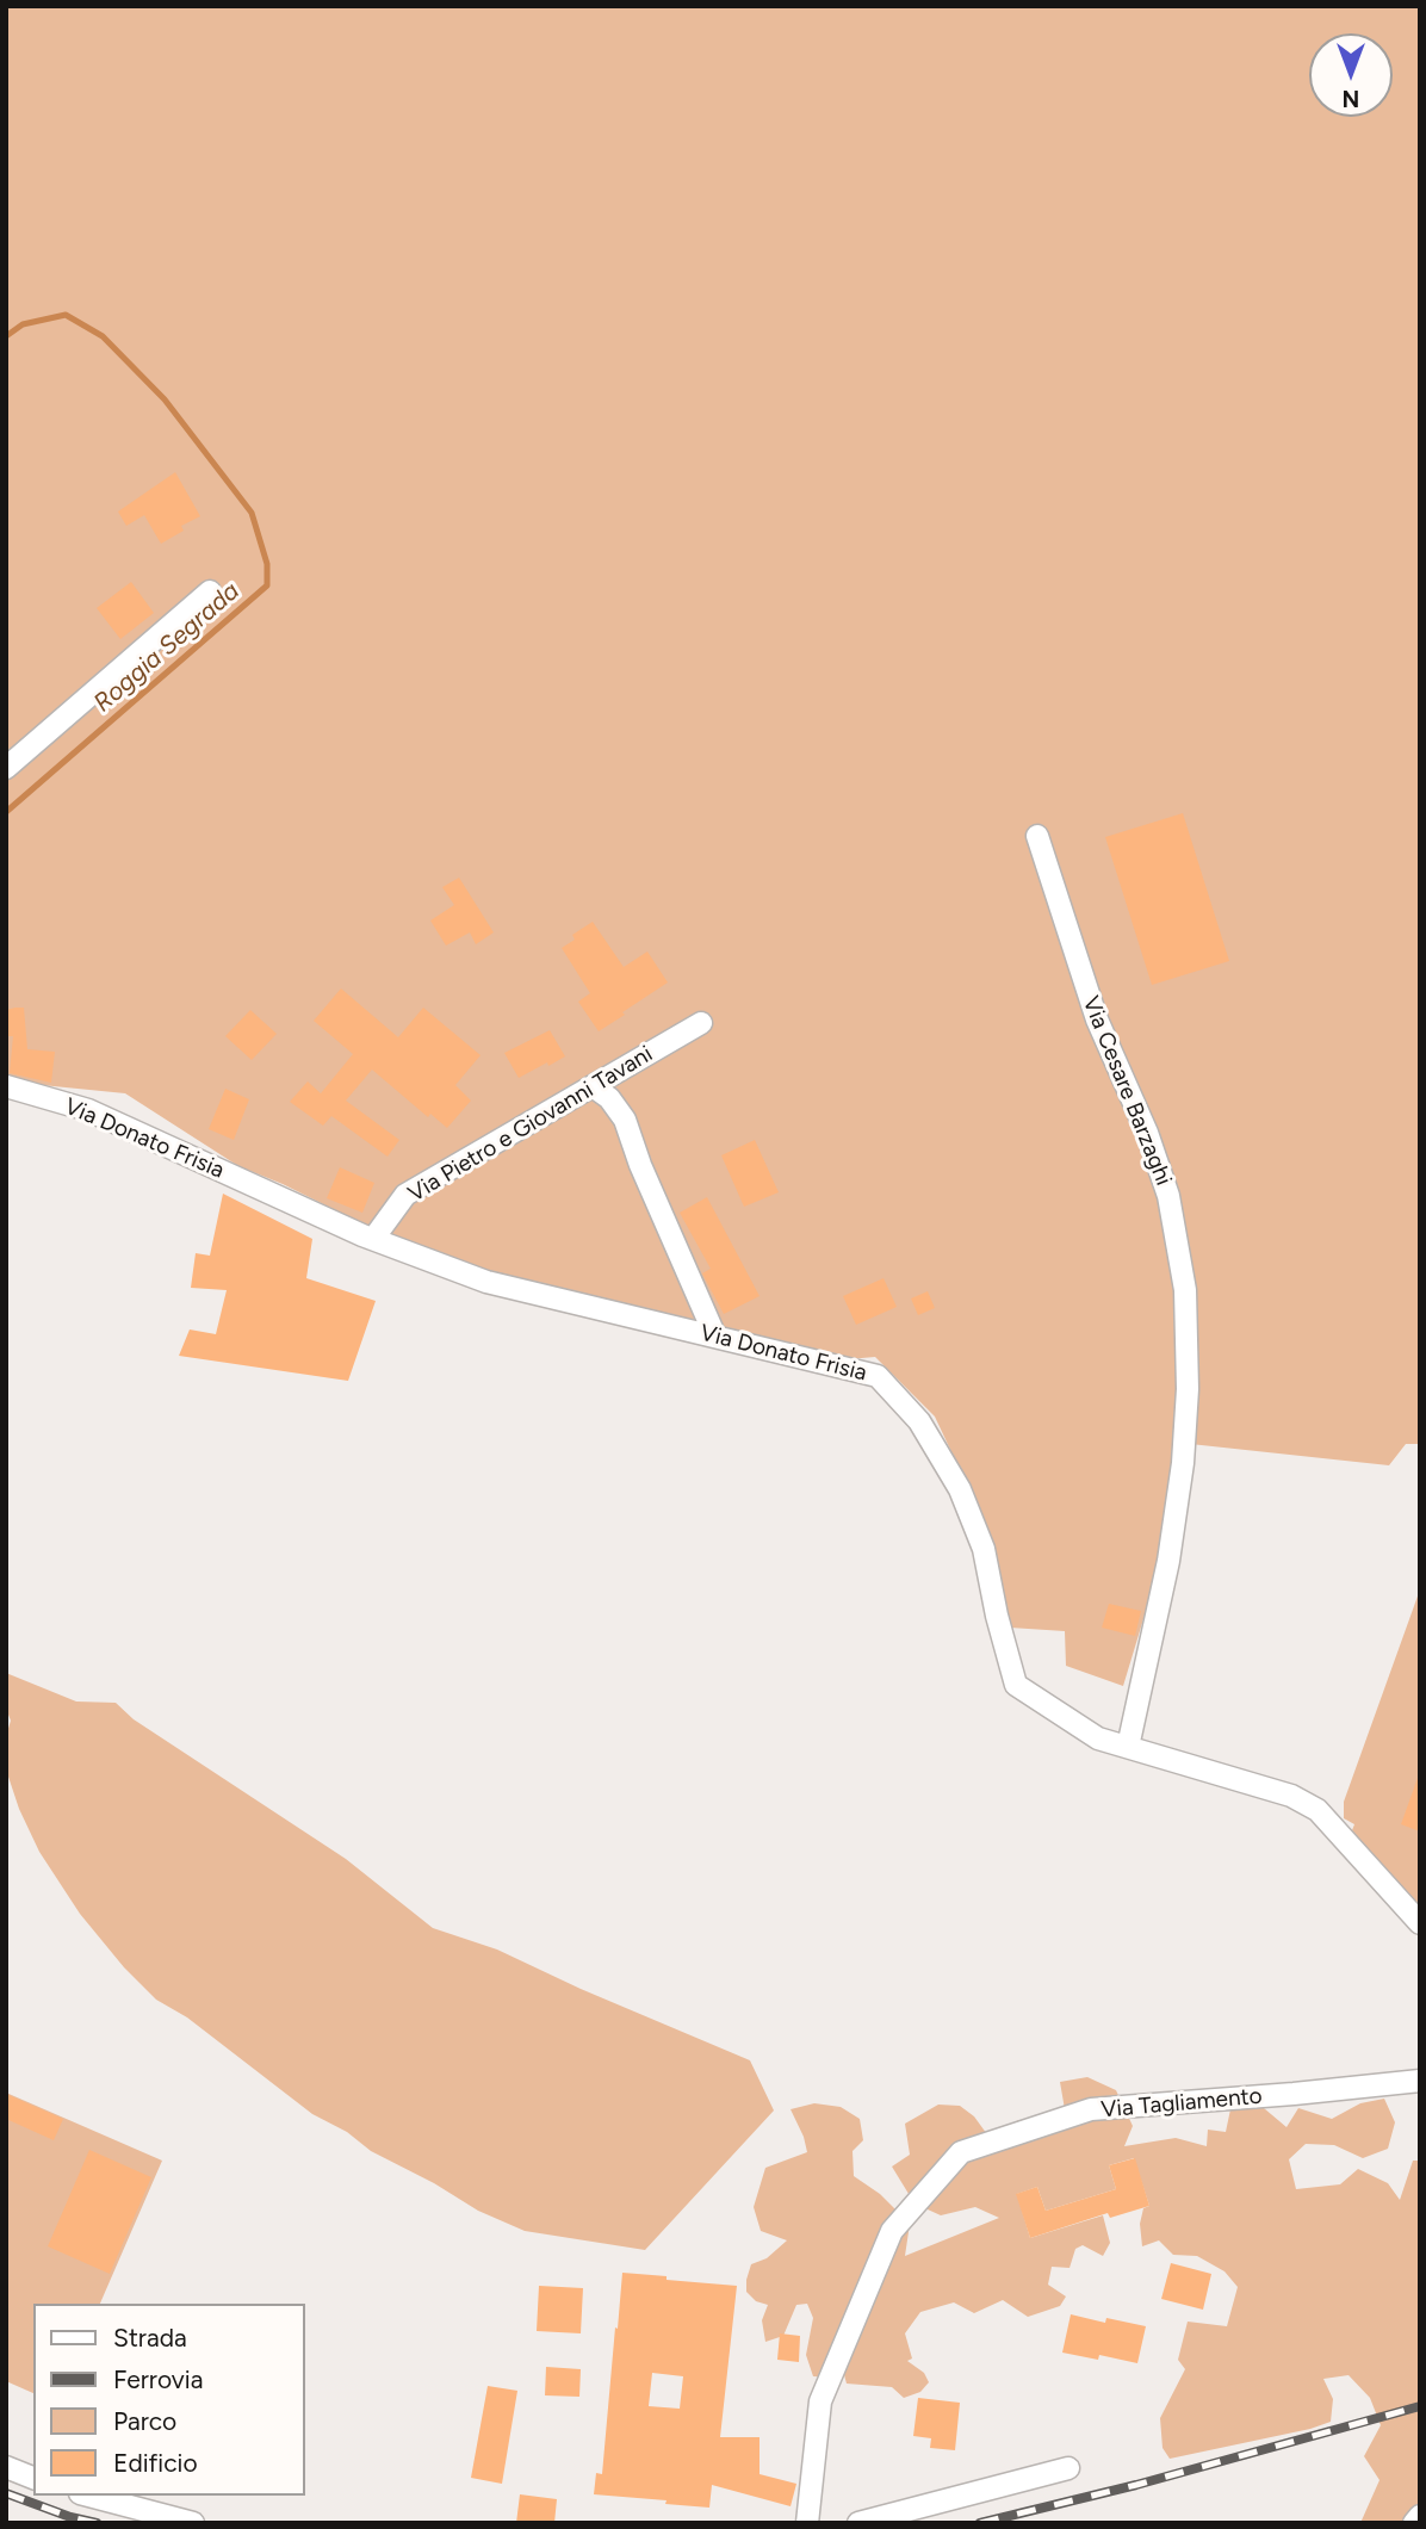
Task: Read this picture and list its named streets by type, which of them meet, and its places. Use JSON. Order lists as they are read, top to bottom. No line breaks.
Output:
{"streets":{"street":["Via Cesare Barzaghi","Via Pietro e Giovanni Tavani","Via Donato Frisia","Via Tagliamento"]},"crossings":[["Via Cesare Barzaghi","Via Donato Frisia"],["Via Pietro e Giovanni Tavani","Via Donato Frisia"]],"water":["Roggia Segrada"],"legend":["Strada","Ferrovia","Parco","Edificio"],"north":"bottom"}
